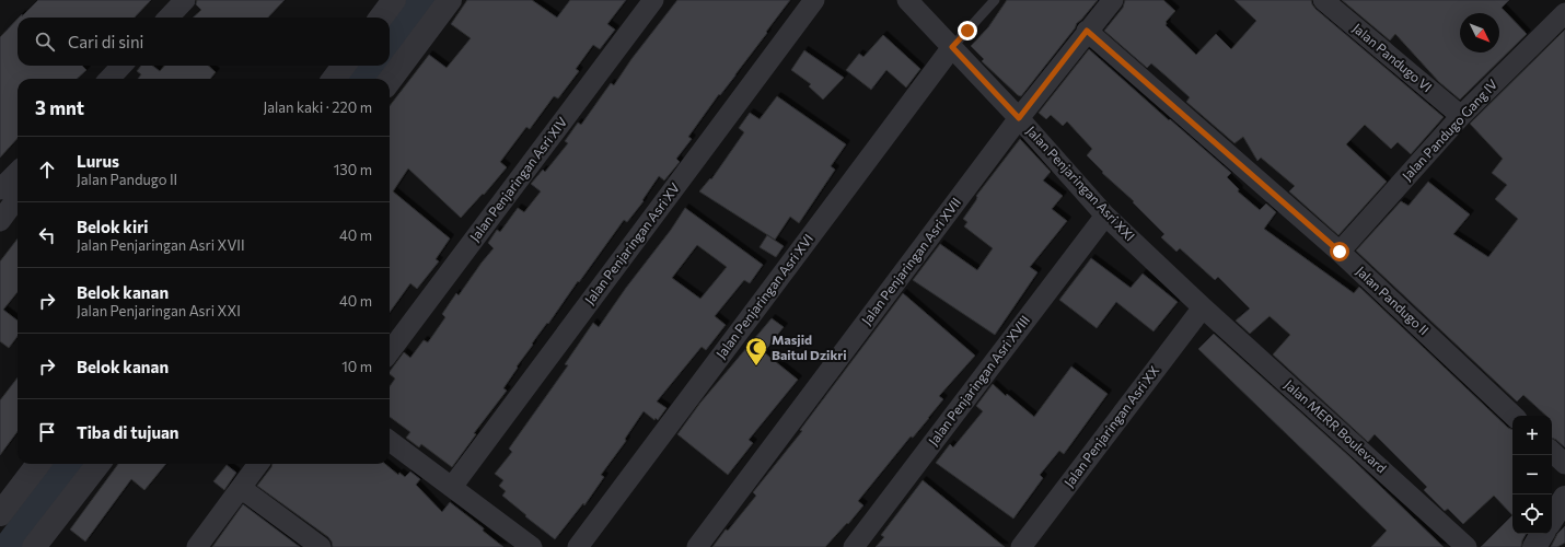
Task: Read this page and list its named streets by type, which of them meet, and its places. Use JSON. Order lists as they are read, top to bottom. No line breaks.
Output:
{"streets":{"street":["Jalan Pandugo VI","Jalan Pandugo Gang IV","Jalan Penjaringan Asri XIV","Jalan Penjaringan Asri XXI","Jalan Penjaringan Asri XV","Jalan Penjaringan Asri XVII","Jalan Penjaringan Asri XVI","Jalan Pandugo II","Jalan Penjaringan Asri XVIII","Jalan Penjaringan Asri XX","Jalan MERR Boulevard"]},"crossings":[["Jalan Pandugo VI","Jalan Pandugo Gang IV"],["Jalan Pandugo Gang IV","Jalan Pandugo II"],["Jalan Penjaringan Asri XXI","Jalan Penjaringan Asri XVII"],["Jalan Penjaringan Asri XXI","Jalan Penjaringan Asri XVI"],["Jalan Penjaringan Asri XXI","Jalan Penjaringan Asri XVIII"],["Jalan Penjaringan Asri XXI","Jalan Penjaringan Asri XX"],["Jalan Penjaringan Asri XXI","Jalan MERR Boulevard"],["Jalan Penjaringan Asri XVII","Jalan Pandugo II"],["Jalan Penjaringan Asri XX","Jalan MERR Boulevard"]],"places":{"mosque":["Masjid Baitul Dzikri"]},"north":"bottom right","page":{"search":"Cari di sini","heading":["3 mnt","Jalan kaki · 220 m"],"list":[["Lurus","Jalan Pandugo II","130 m"],["Belok kiri","Jalan Penjaringan Asri XVII","40 m"],["Belok kanan","Jalan Penjaringan Asri XXI","40 m"],["Belok kanan","10 m"],"Tiba di tujuan"],"map_buttons":["+","−"]}}
